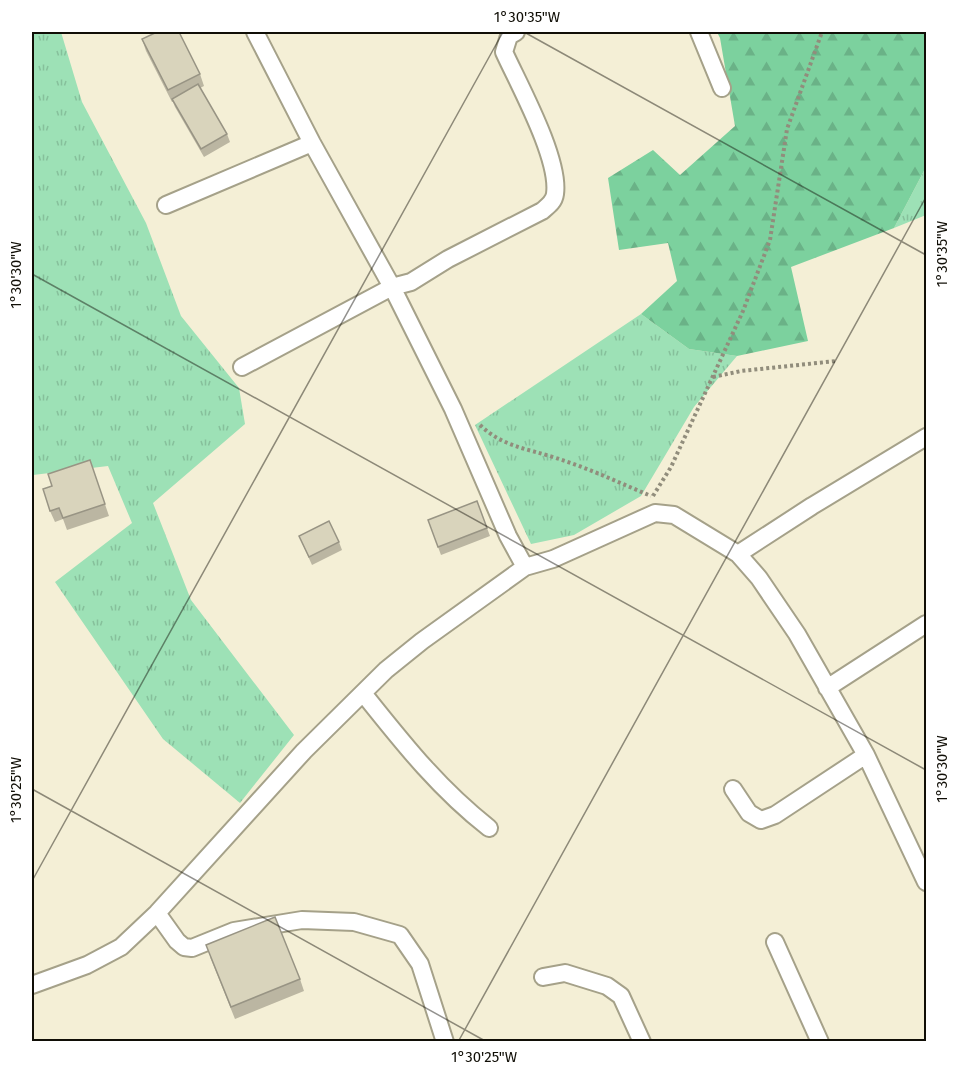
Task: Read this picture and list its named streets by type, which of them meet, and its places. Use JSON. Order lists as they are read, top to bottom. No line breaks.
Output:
{"coordinates":["1°30'35\"W","1°30'30\"W","1°30'25\"W"]}
